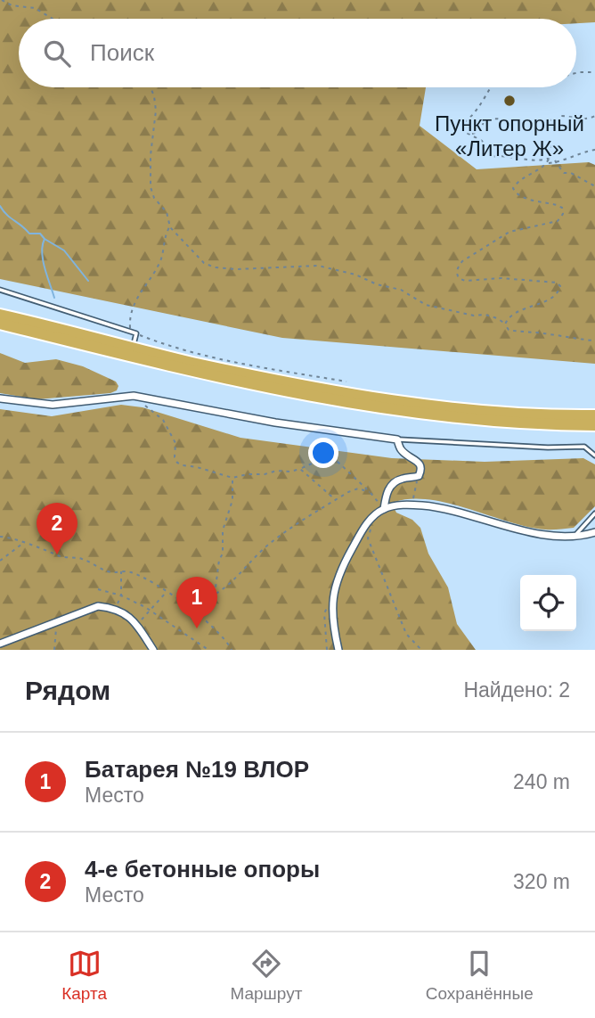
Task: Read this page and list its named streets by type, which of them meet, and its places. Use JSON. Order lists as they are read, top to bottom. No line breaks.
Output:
{"places":["Пункт опорный «Литер Ж»"],"page":{"search":"Поиск","pins":["2","1"],"heading":["Рядом","Найдено: 2"],"list":[{"mark":"1","name":"Батарея №19 ВЛОР","note":"Место","value":"240 m"},{"mark":"2","name":"4-е бетонные опоры","note":"Место","value":"320 m"}],"nav":["Карта","Маршрут","Сохранённые"]}}
